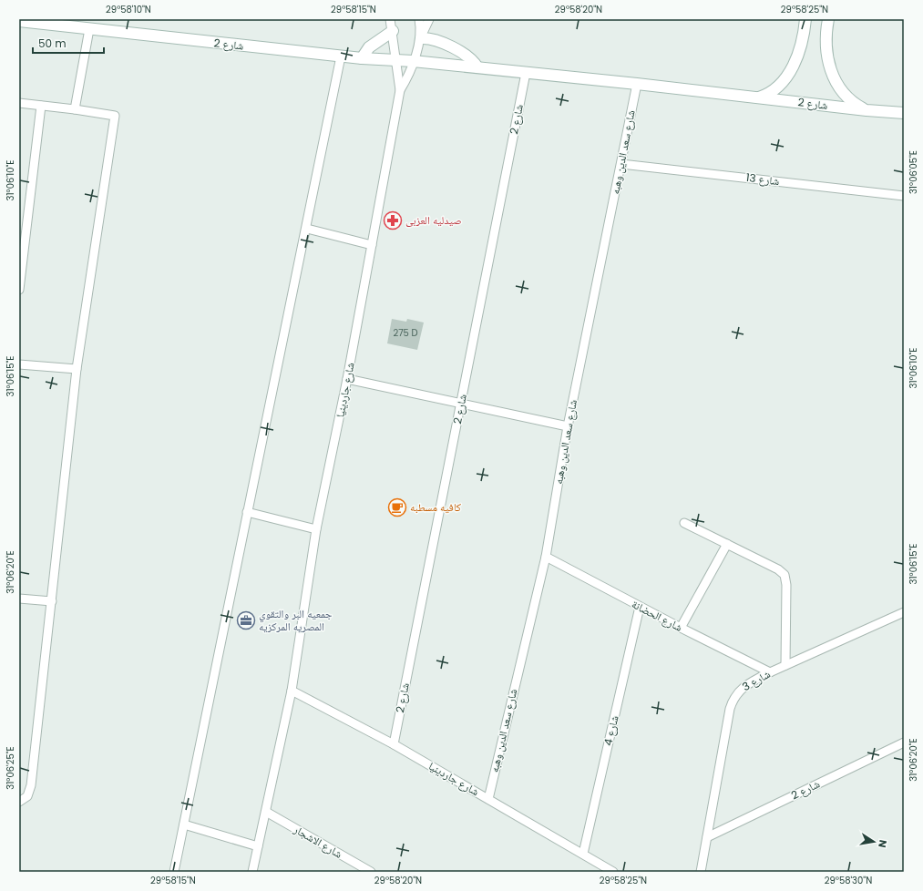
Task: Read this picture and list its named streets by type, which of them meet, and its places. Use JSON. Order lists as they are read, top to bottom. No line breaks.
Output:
{"streets":{"street":["شارع 2","شارع سعد الدين وهبه","شارع 13","شارع جاردينيا","شارع الحضانة","شارع 3","شارع 4","شارع الاشجار"]},"crossings":[["شارع 2","شارع سعد الدين وهبه"],["شارع 2","شارع جاردينيا"],["شارع 2","شارع 3"],["شارع سعد الدين وهبه","شارع 13"],["شارع سعد الدين وهبه","شارع جاردينيا"],["شارع سعد الدين وهبه","شارع الحضانة"],["شارع جاردينيا","شارع 4"],["شارع جاردينيا","شارع الاشجار"],["شارع الحضانة","شارع 3"],["شارع الحضانة","شارع 4"]],"places":{"pharmacy":["صيدليه العزبى"],"cafe":["كافيه مسطبه"],"office":["جمعيه البر والتقوي المصريه المركزيه"]},"house_numbers":["275 D"],"scale_bar":"50 m","north":"right","coordinates":["29°58'10\"N","29°58'15\"N","29°58'20\"N","29°58'25\"N","31°06'05\"E","31°06'10\"E","31°06'15\"E","31°06'20\"E","31°06'25\"E","29°58'30\"N"]}
